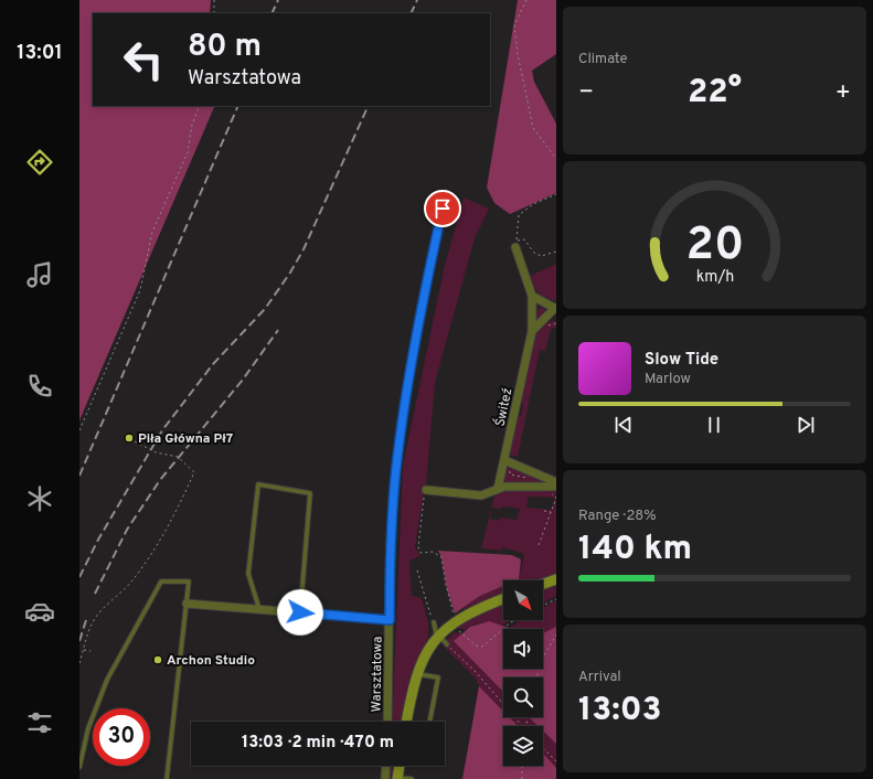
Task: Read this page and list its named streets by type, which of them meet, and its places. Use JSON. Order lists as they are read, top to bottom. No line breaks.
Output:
{"streets":{"street":["Świteź","Warsztatowa"]},"places":["Piła Główna Pł7","Archon Studio"],"north":"bottom right","page":{"tabs":"13:01","tile":["Climate",["Range · 28%","140 km"],["Arrival","13:03"]],"turn":["80 m","Warsztatowa"],"heat":["−","22°","+"],"song":["Slow Tide","Marlow"],"limit":"30","trip":"13:03 · 2 min · 470 m","gauge":["20","km/h"]}}
